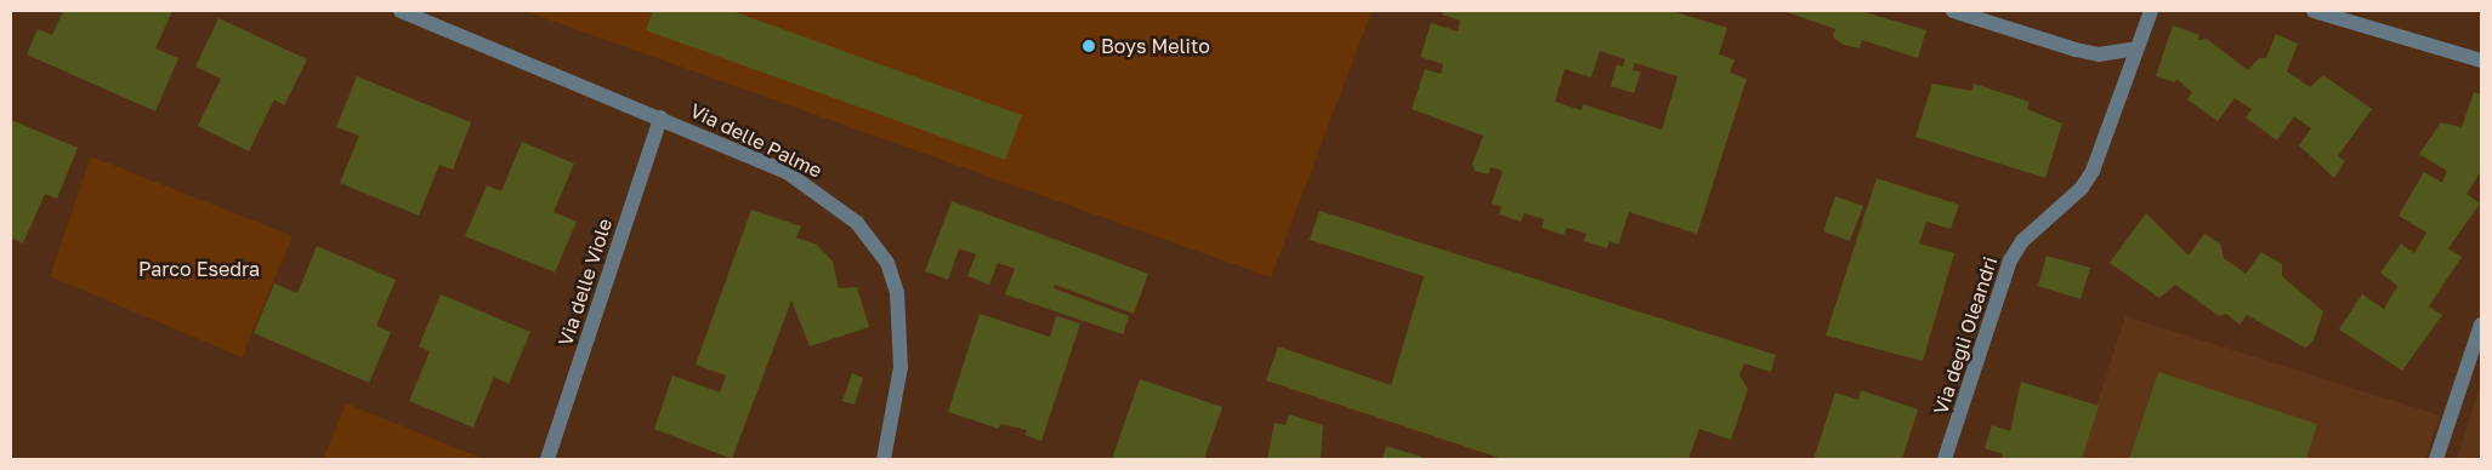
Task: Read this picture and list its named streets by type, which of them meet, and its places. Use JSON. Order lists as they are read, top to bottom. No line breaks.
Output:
{"streets":{"street":["Via delle Palme","Via delle Viole","Via degli Oleandri"]},"crossings":[["Via delle Palme","Via delle Viole"]],"parks":["Parco Esedra"],"places":["Boys Melito"]}
